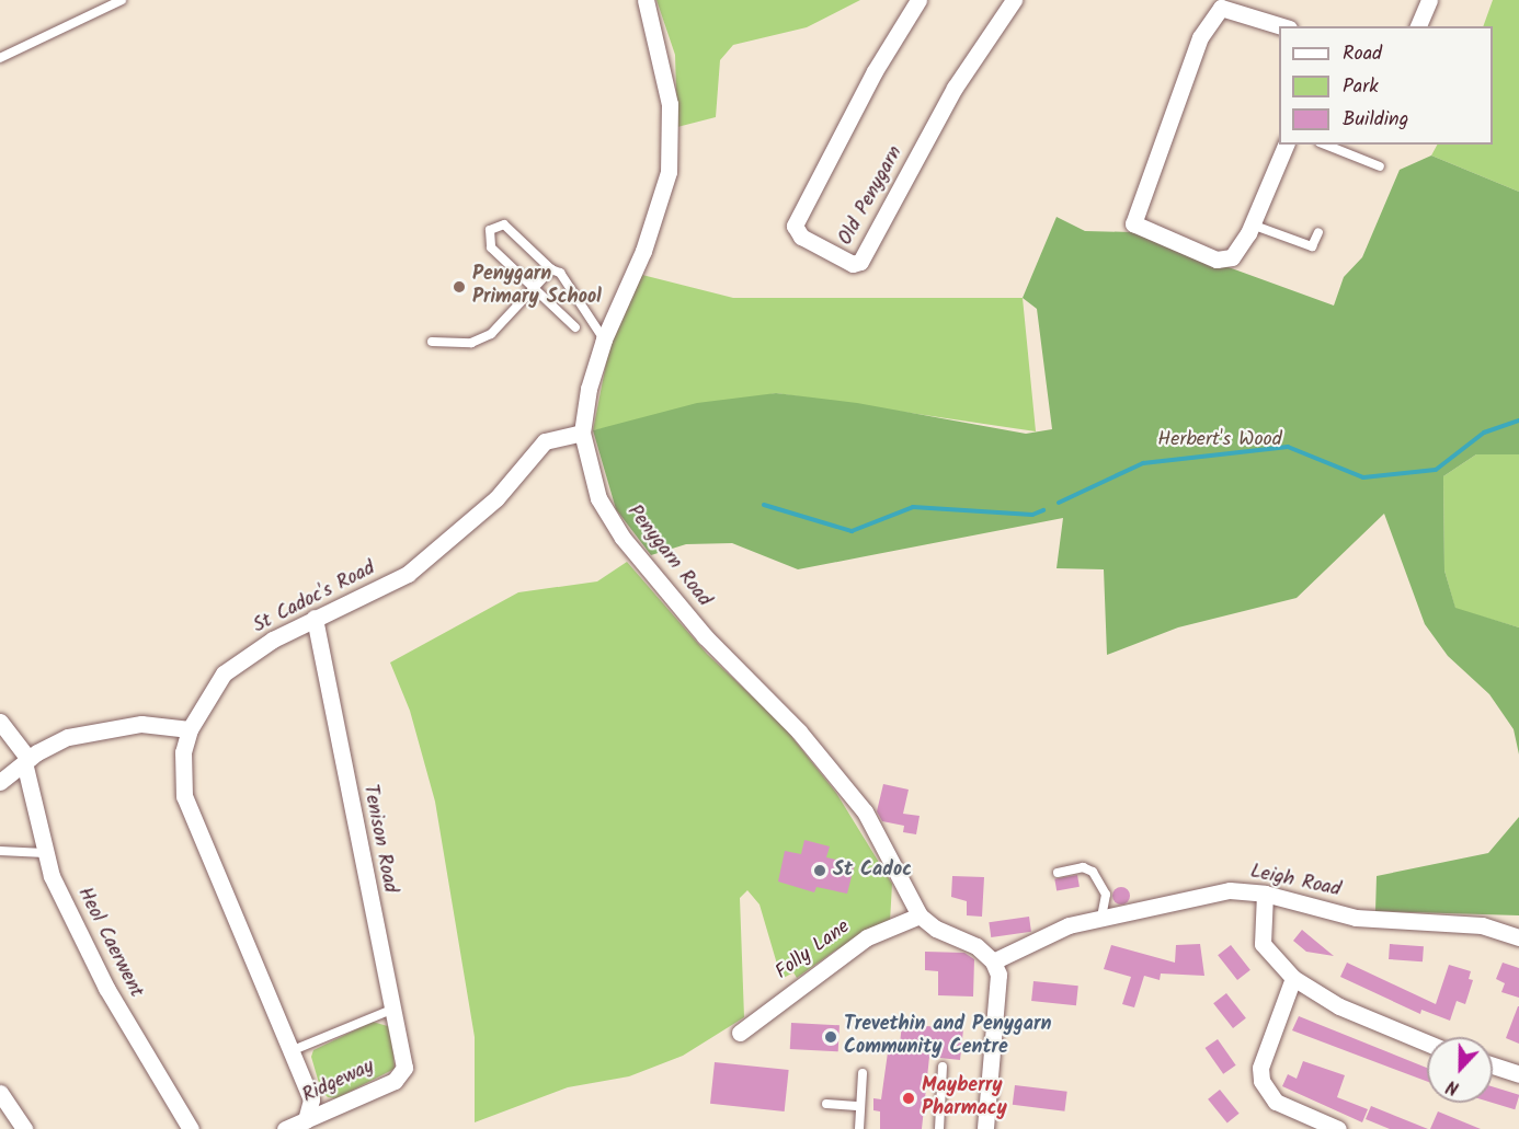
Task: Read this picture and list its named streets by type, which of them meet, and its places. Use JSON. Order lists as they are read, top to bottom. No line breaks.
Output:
{"streets":{"street":["Old Penygarn","Penygarn Road","St Cadoc's Road","Tenison Road","Leigh Road","Heol Caerwent","Folly Lane","Ridgeway"]},"crossings":[["Penygarn Road","St Cadoc's Road"],["Penygarn Road","Leigh Road"],["Penygarn Road","Folly Lane"],["St Cadoc's Road","Tenison Road"],["St Cadoc's Road","Ridgeway"],["Tenison Road","Ridgeway"]],"parks":["Herbert's Wood"],"places":["Penygarn Primary School","St Cadoc","Trevethin and Penygarn Community Centre","Mayberry Pharmacy"],"legend":["Road","Park","Building"],"north":"bottom"}
